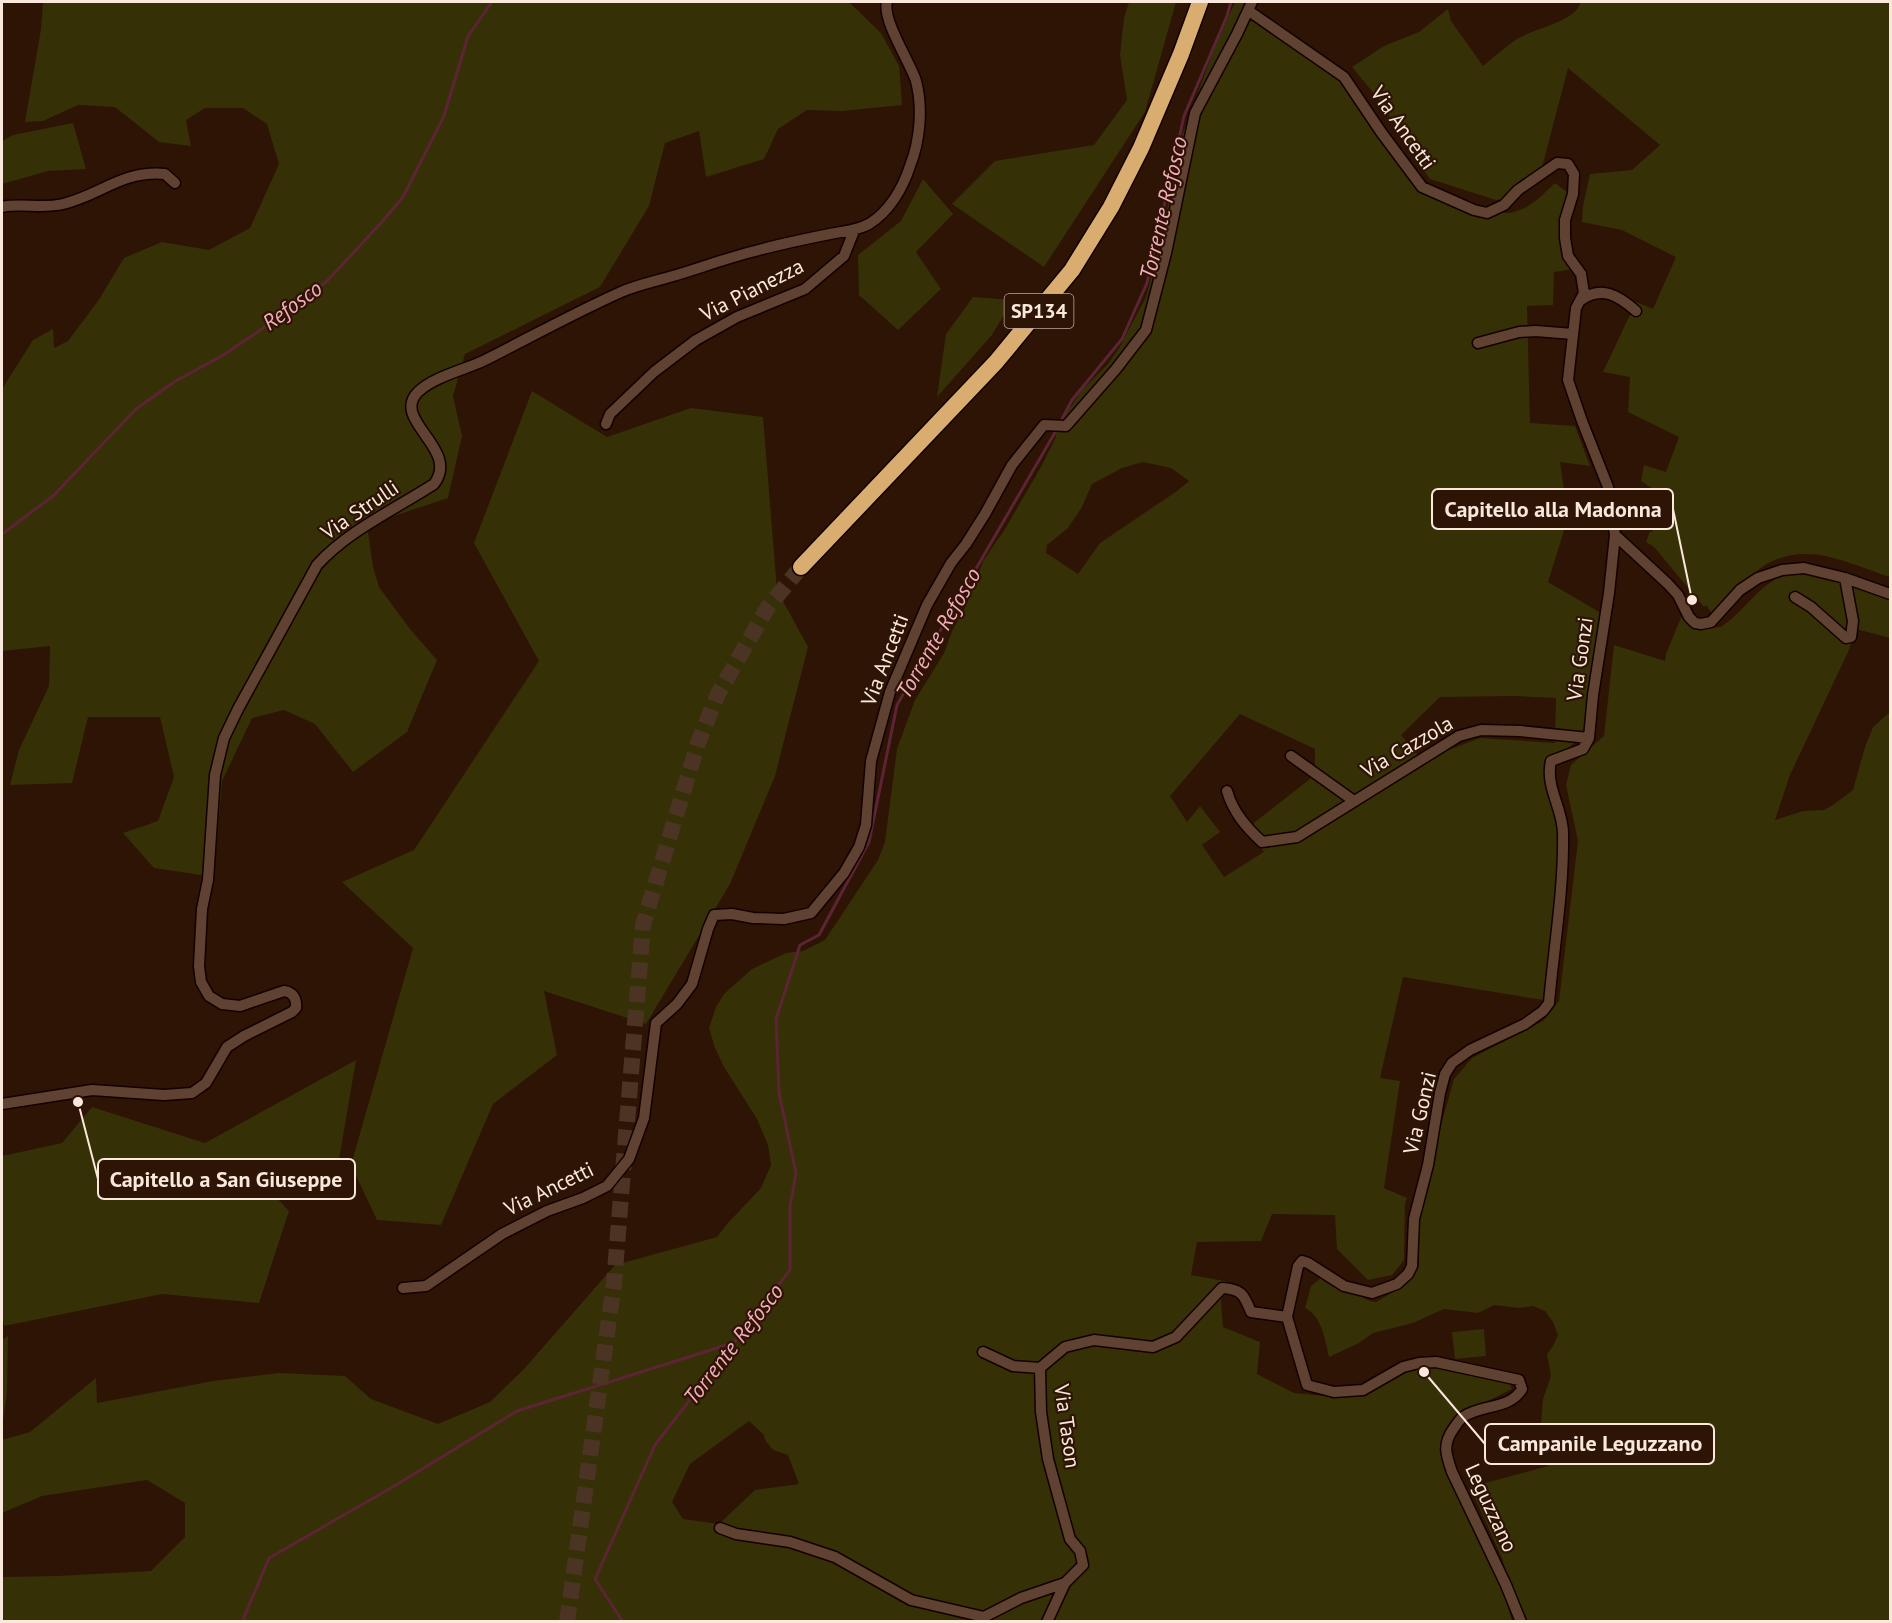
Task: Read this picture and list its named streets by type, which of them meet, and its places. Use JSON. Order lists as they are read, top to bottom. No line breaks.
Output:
{"streets":{"highway":["SP134"],"street":["Via Ancetti","Via Pianezza","Via Strulli","Via Gonzi","Via Cazzola","Via Tason","Leguzzano"]},"crossings":[["Via Ancetti","Via Gonzi"],["Via Pianezza","Via Strulli"],["Via Gonzi","Via Cazzola"],["Via Gonzi","Via Tason"],["Via Gonzi","Leguzzano"]],"water":["Torrente Refosco","Refosco"],"places":["Capitello alla Madonna","Capitello a San Giuseppe","Campanile Leguzzano"]}
